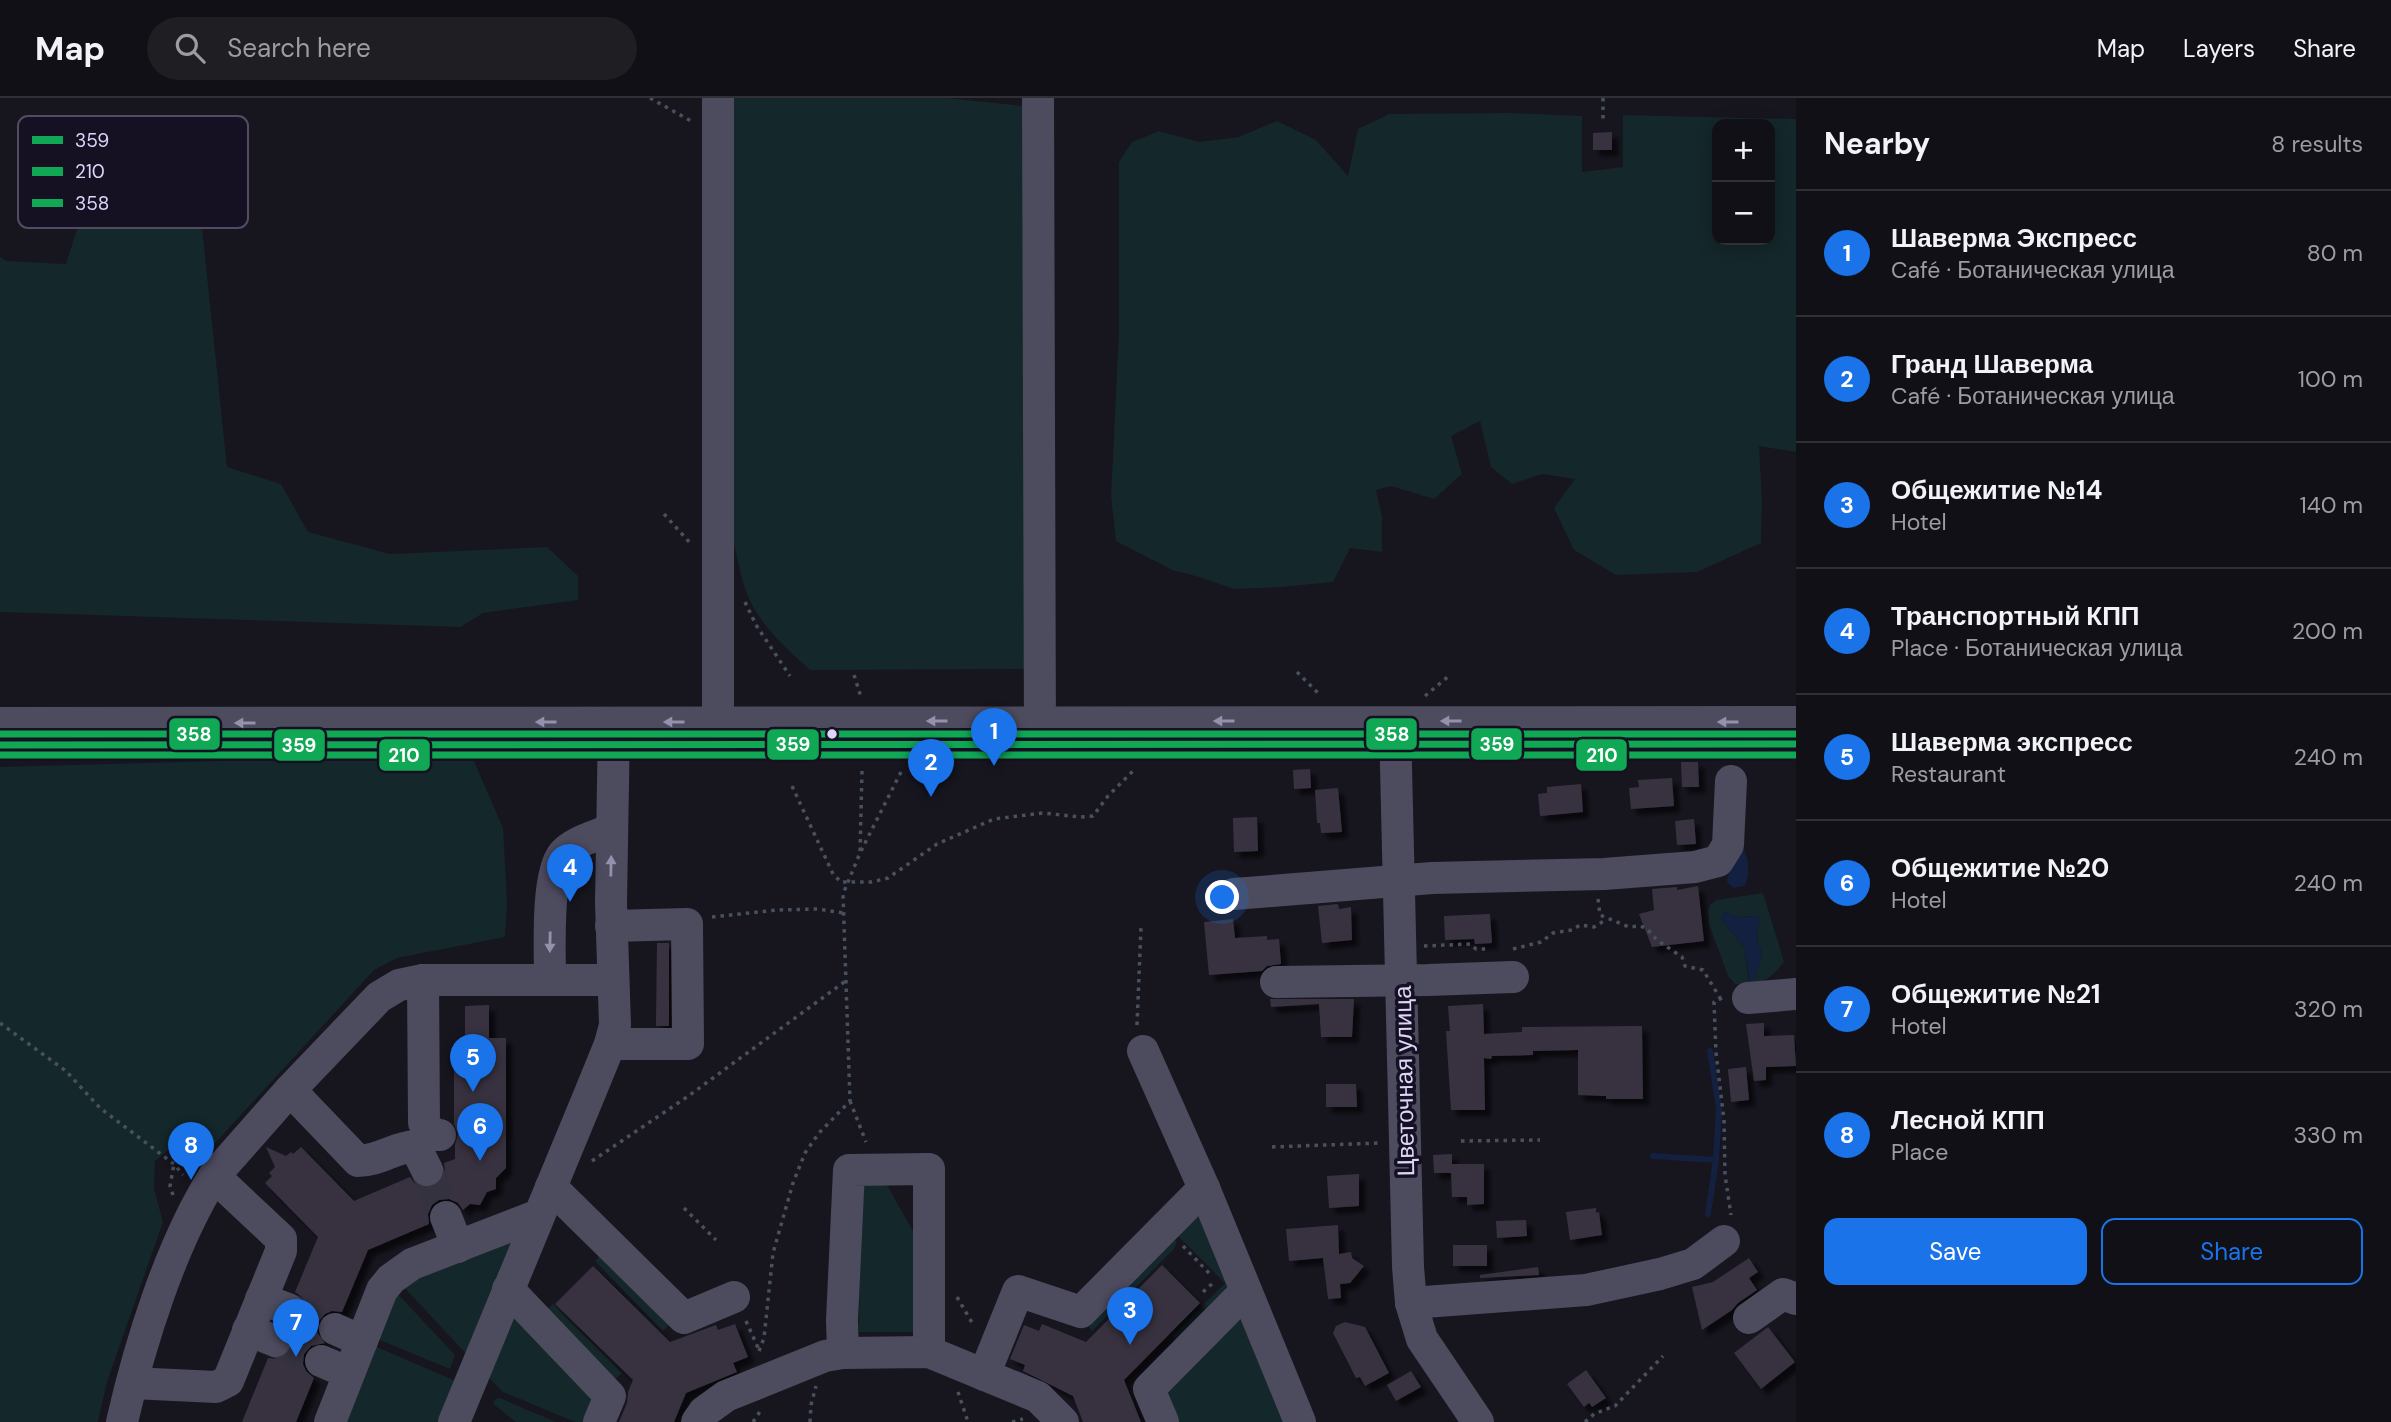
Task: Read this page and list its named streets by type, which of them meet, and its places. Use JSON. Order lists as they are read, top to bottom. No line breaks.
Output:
{"streets":{"street":["Цветочная улица"]},"lines":["transit line 358","transit line 359","transit line 210"],"legend":["359","210","358"],"page":{"header":"Map","search":"Search here","nav":["Map","Layers","Share"],"heading":["Nearby","8 results"],"map_buttons":["+","−"],"list":[{"mark":"1","name":"Шаверма Экспресс","note":"Café · Ботаническая улица","value":"80 m"},{"mark":"2","name":"Гранд Шаверма","note":"Café · Ботаническая улица","value":"100 m"},{"mark":"3","name":"Общежитие №14","note":"Hotel","value":"140 m"},{"mark":"4","name":"Транспортный КПП","note":"Place · Ботаническая улица","value":"200 m"},{"mark":"5","name":"Шаверма экспресс","note":"Restaurant","value":"240 m"},{"mark":"6","name":"Общежитие №20","note":"Hotel","value":"240 m"},{"mark":"7","name":"Общежитие №21","note":"Hotel","value":"320 m"},{"mark":"8","name":"Лесной КПП","note":"Place","value":"330 m"}],"pins":["1","2","4","5","6","8","3","7"],"buttons":["Save","Share"]}}
